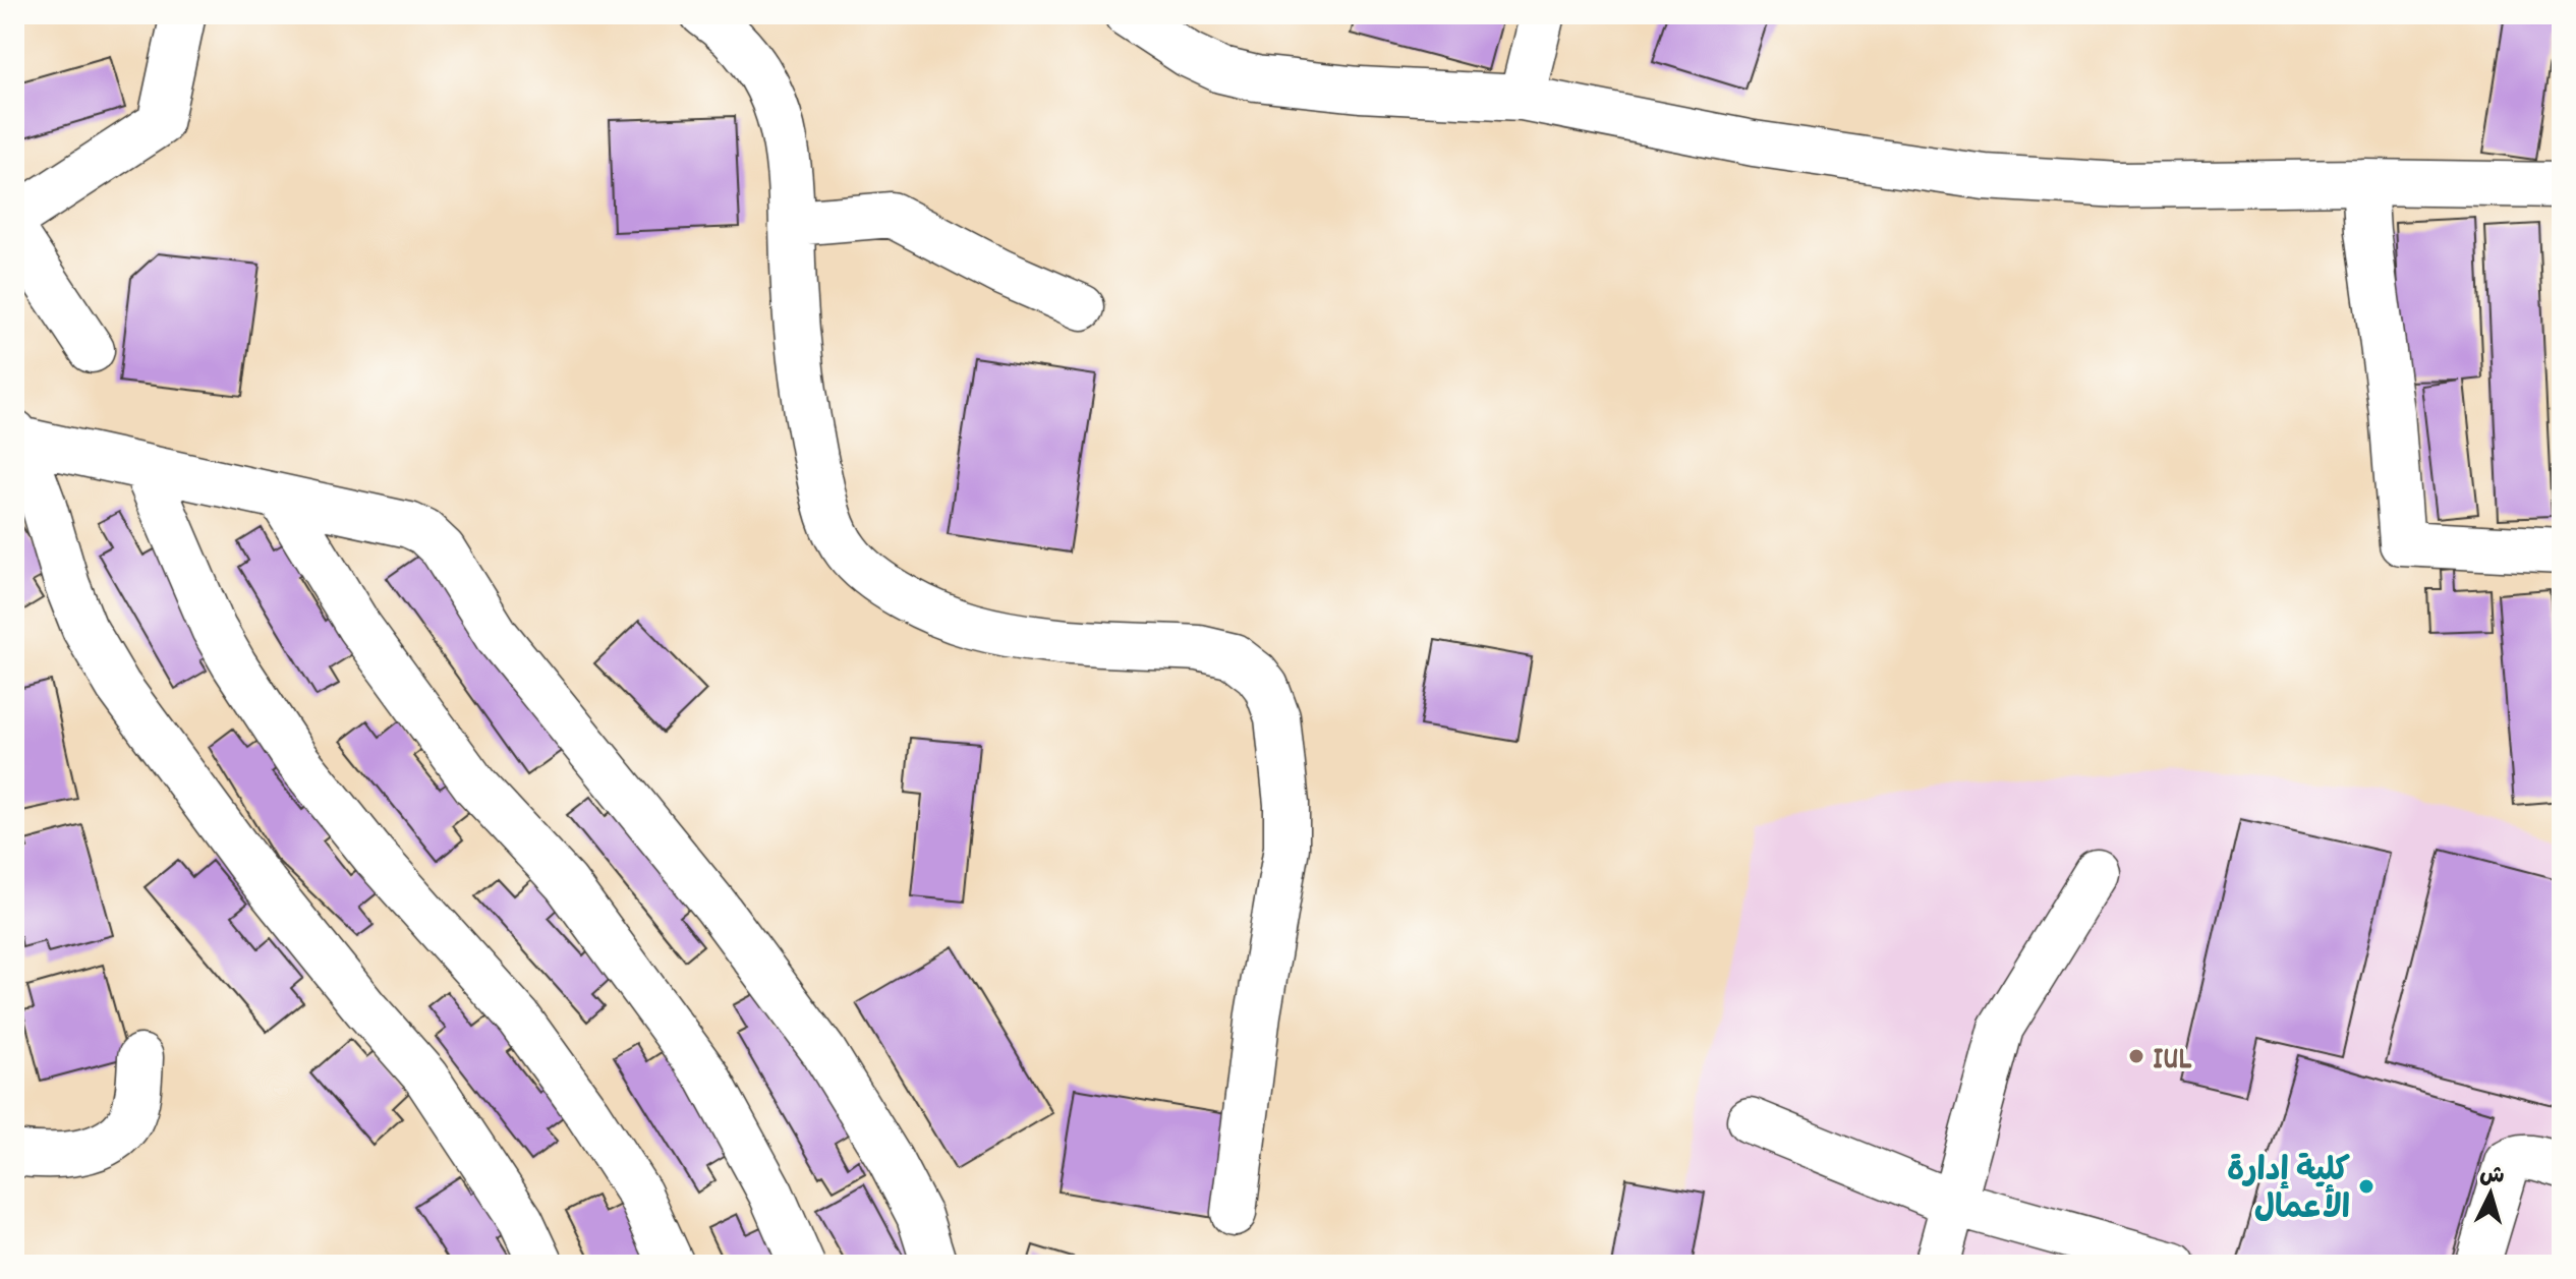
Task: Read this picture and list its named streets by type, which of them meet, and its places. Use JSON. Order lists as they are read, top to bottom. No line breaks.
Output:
{"places":["IUL","كلية إدارة الأعمال"],"north":"top"}
